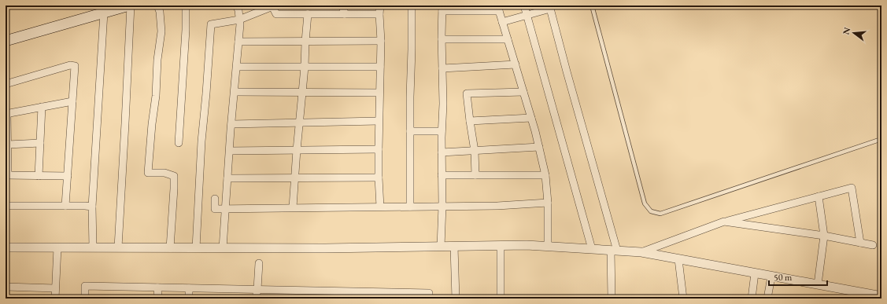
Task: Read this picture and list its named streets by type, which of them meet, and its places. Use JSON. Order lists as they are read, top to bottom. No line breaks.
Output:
{"scale_bar":"50 m","north":"left"}
